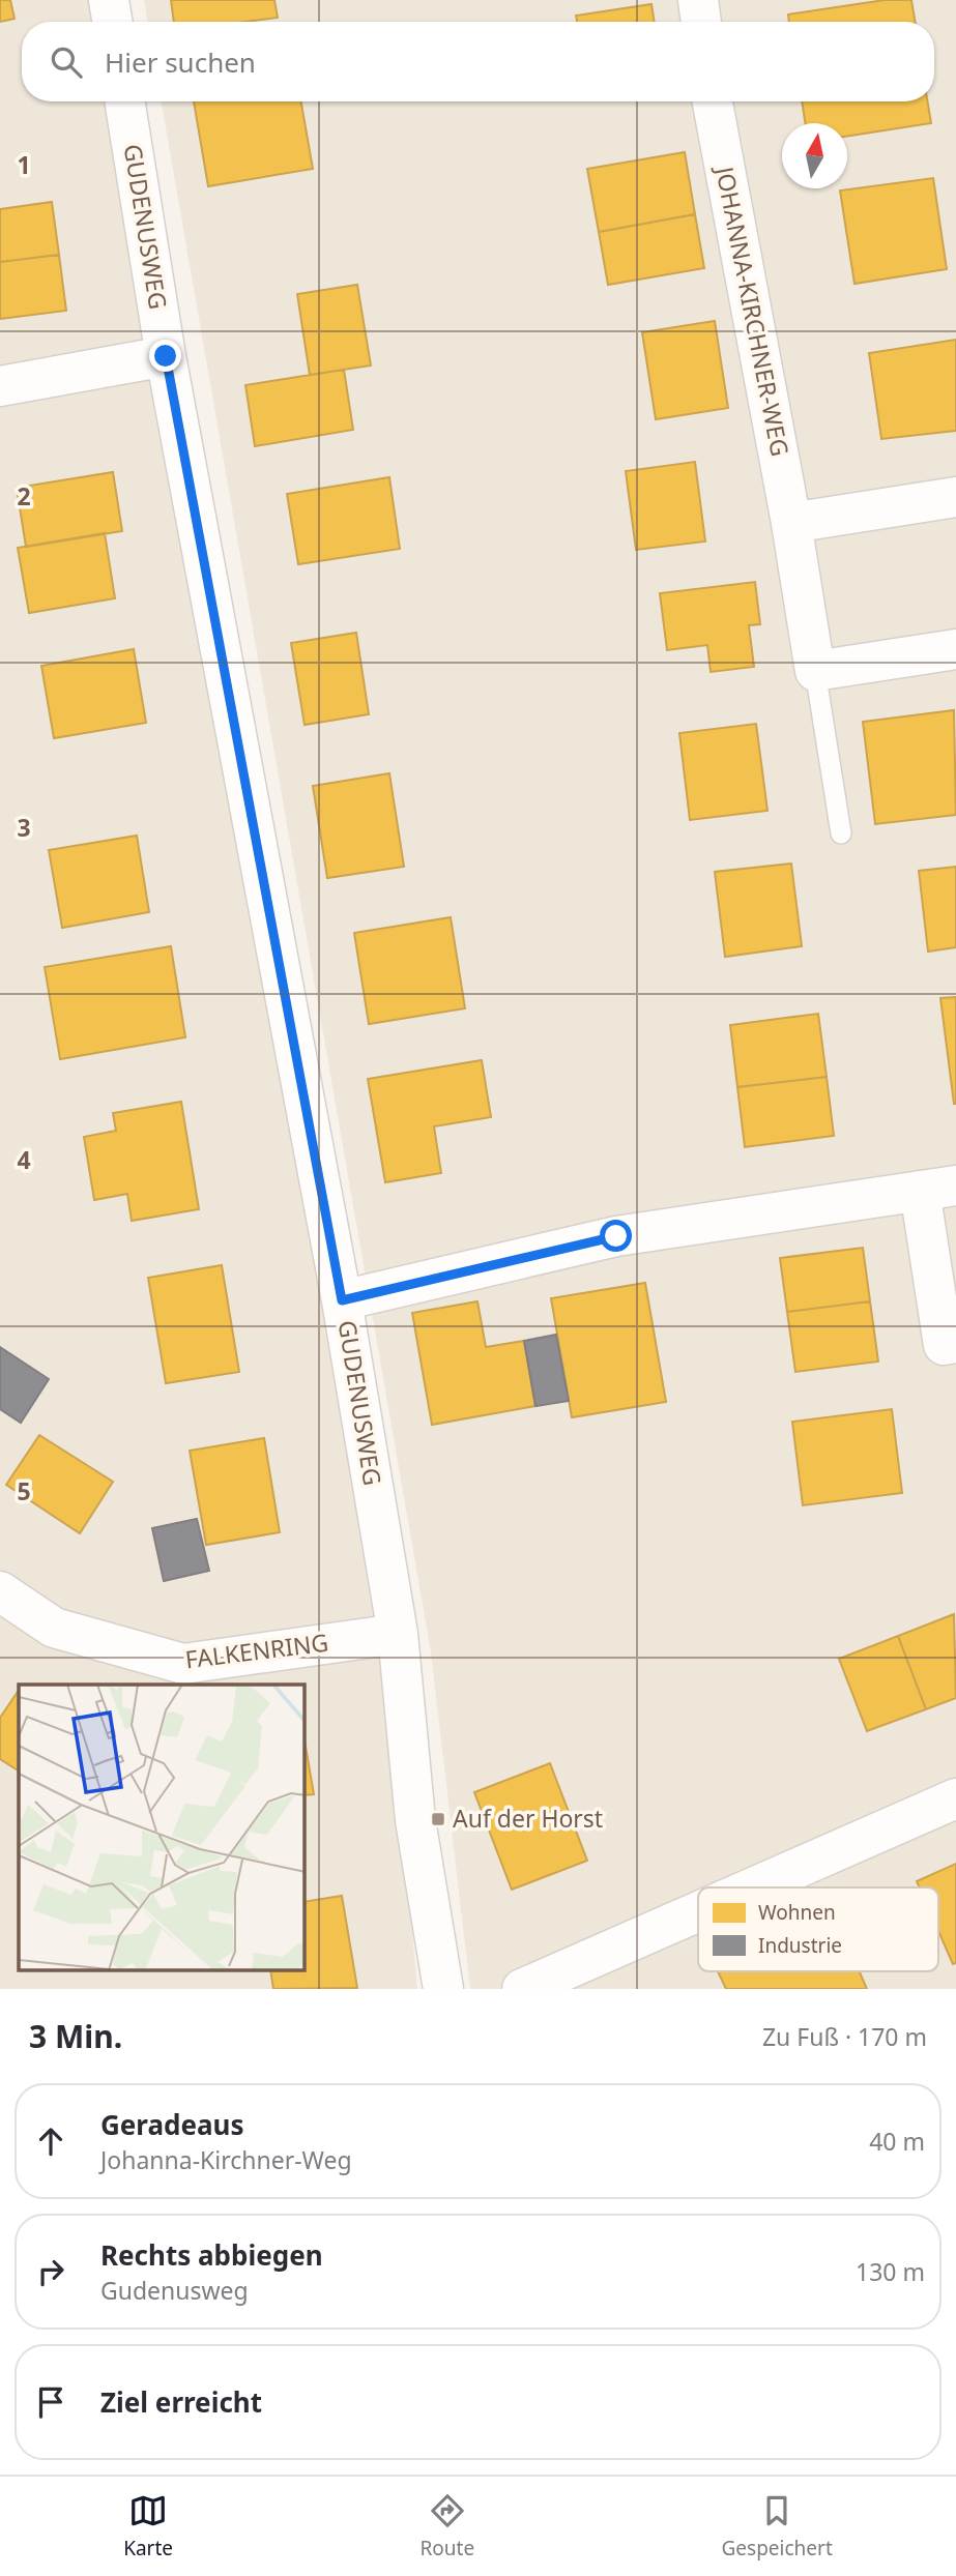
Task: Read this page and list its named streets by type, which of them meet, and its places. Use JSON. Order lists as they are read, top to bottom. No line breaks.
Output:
{"streets":{"street":["GUDENUSWEG","JOHANNA-KIRCHNER-WEG","FALKENRING"]},"crossings":[["GUDENUSWEG","FALKENRING"]],"places":{"transit":["Auf der Horst"]},"legend":["Wohnen","Industrie"],"north":"top","page":{"search":"Hier suchen","heading":["3 Min.","Zu Fuß · 170 m"],"list":[["Geradeaus","Johanna-Kirchner-Weg","40 m"],["Rechts abbiegen","Gudenusweg","130 m"],"Ziel erreicht"],"nav":["Karte","Route","Gespeichert"]},"grid":{"rows":["1","2","3","4","5"]}}
